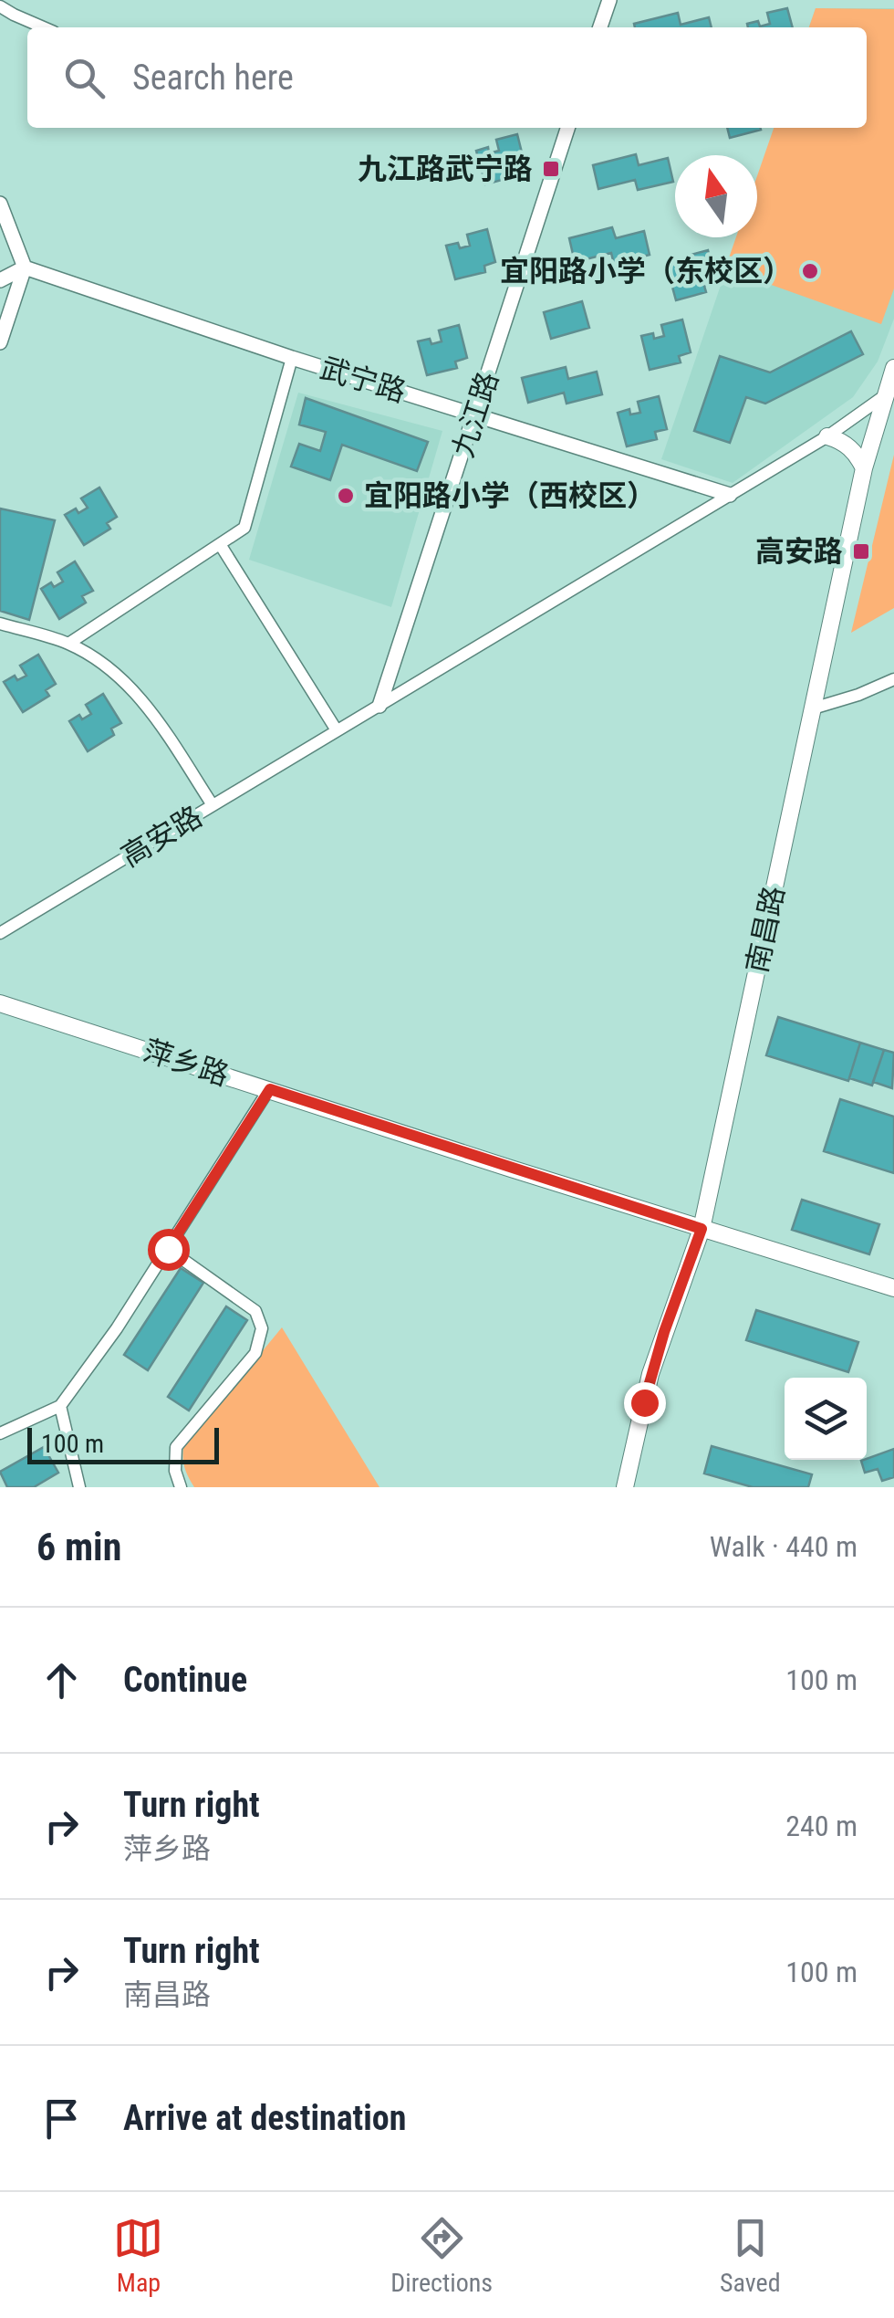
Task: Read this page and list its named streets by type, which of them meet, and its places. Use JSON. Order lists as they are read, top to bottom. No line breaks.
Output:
{"streets":{"main road":["南昌路","萍乡路"],"street":["武宁路","九江路","高安路"]},"crossings":[["武宁路","九江路"],["武宁路","高安路"],["九江路","高安路"],["高安路","南昌路"],["南昌路","萍乡路"]],"places":{"transit":["九江路武宁路","高安路"],"other":["宜阳路小学（东校区）","宜阳路小学（西校区）"]},"scale_bar":"100 m","north":"top","page":{"search":"Search here","scale":"100 m","heading":["6 min","Walk · 440 m"],"list":[["Continue","100 m"],["Turn right","萍乡路","240 m"],["Turn right","南昌路","100 m"],"Arrive at destination"],"nav":["Map","Directions","Saved"]}}
